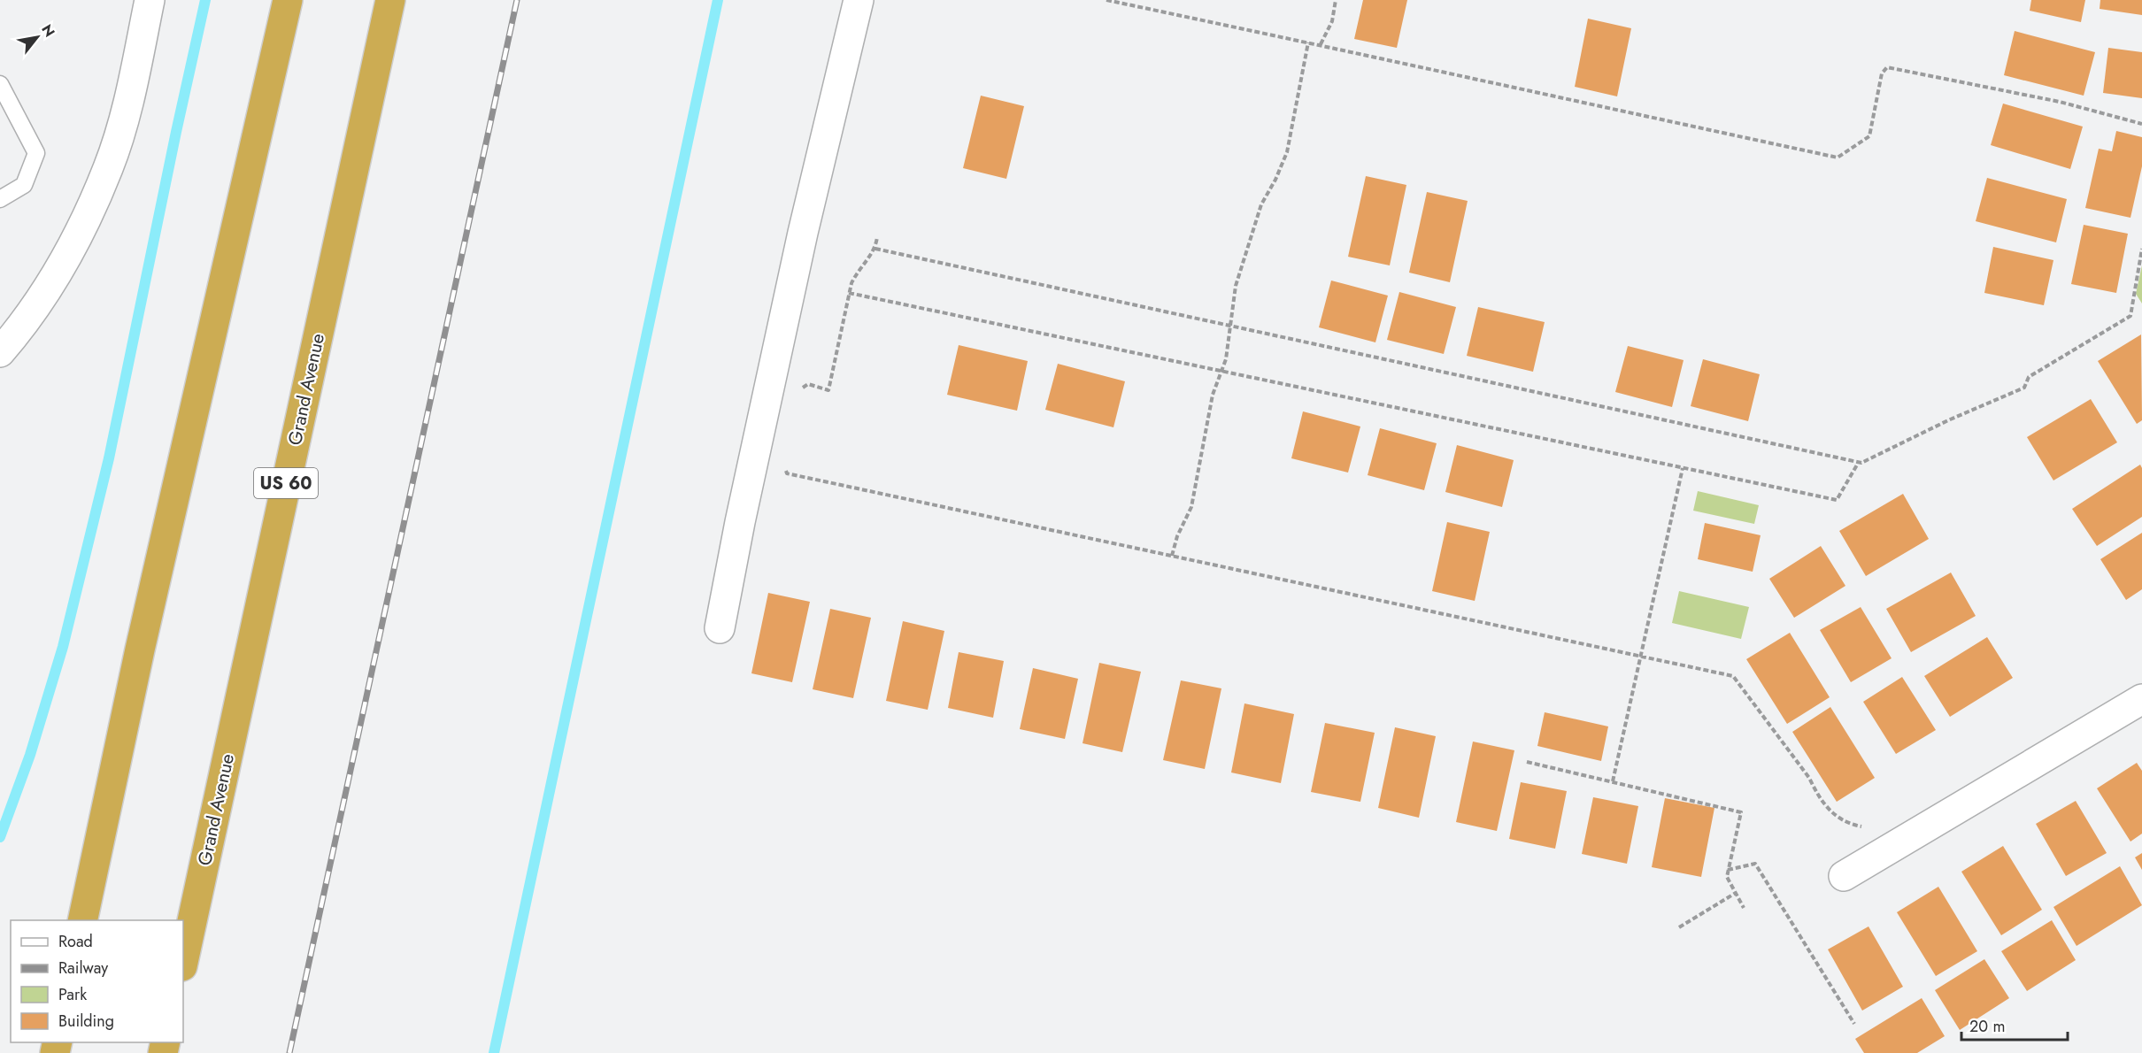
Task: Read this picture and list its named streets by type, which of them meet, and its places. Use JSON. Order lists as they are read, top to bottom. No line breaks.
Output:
{"streets":{"highway":["Grand Avenue","US 60"]},"legend":["Road","Railway","Park","Building"],"scale_bar":"20 m","north":"top right"}
